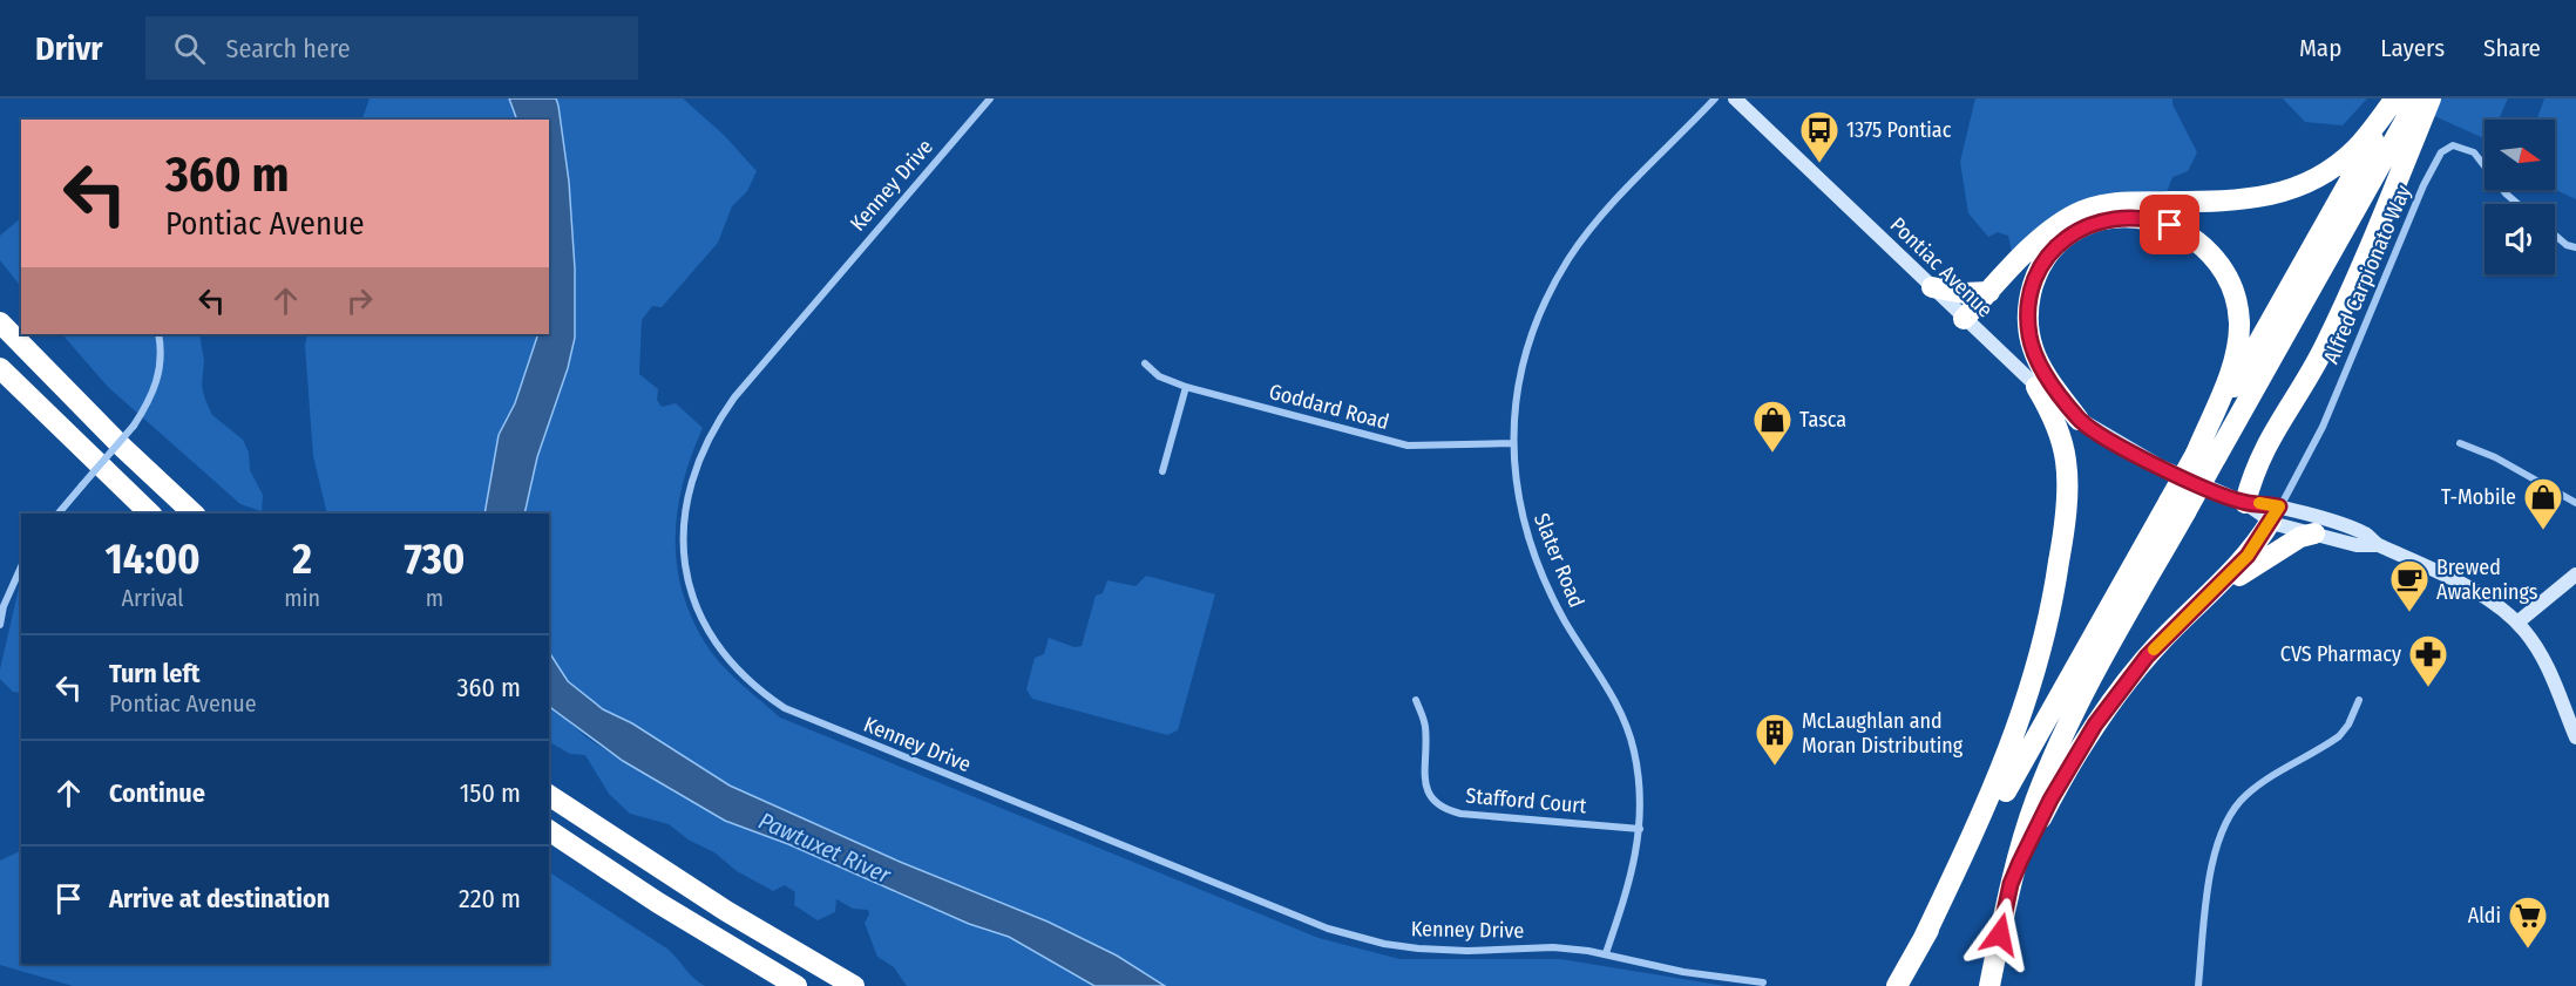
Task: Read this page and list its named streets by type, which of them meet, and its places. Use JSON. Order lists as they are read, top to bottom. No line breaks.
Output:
{"streets":{"main road":["Pontiac Avenue"],"street":["Kenney Drive","Alfred Carpionato Way","Goddard Road","Slater Road","Stafford Court"]},"crossings":[["Kenney Drive","Slater Road"],["Pontiac Avenue","Alfred Carpionato Way"],["Goddard Road","Slater Road"],["Slater Road","Stafford Court"]],"water":["Pawtuxet River"],"places":{"bus stop":["1375 Pontiac"],"shop":["Tasca","T-Mobile"],"cafe":["Brewed Awakenings"],"pharmacy":["CVS Pharmacy"],"building":["McLaughlan and Moran Distributing"],"supermarket":["Aldi"]},"north":"right","page":{"header":"Drivr","search":"Search here","nav":["Map","Layers","Share"],"turn":["360 m","Pontiac Avenue"],"eta":["14:00","Arrival","2","min","730","m"],"list":[{"name":"Turn left","note":"Pontiac Avenue","value":"360 m"},{"name":"Continue","value":"150 m"},{"name":"Arrive at destination","value":"220 m"}]}}
